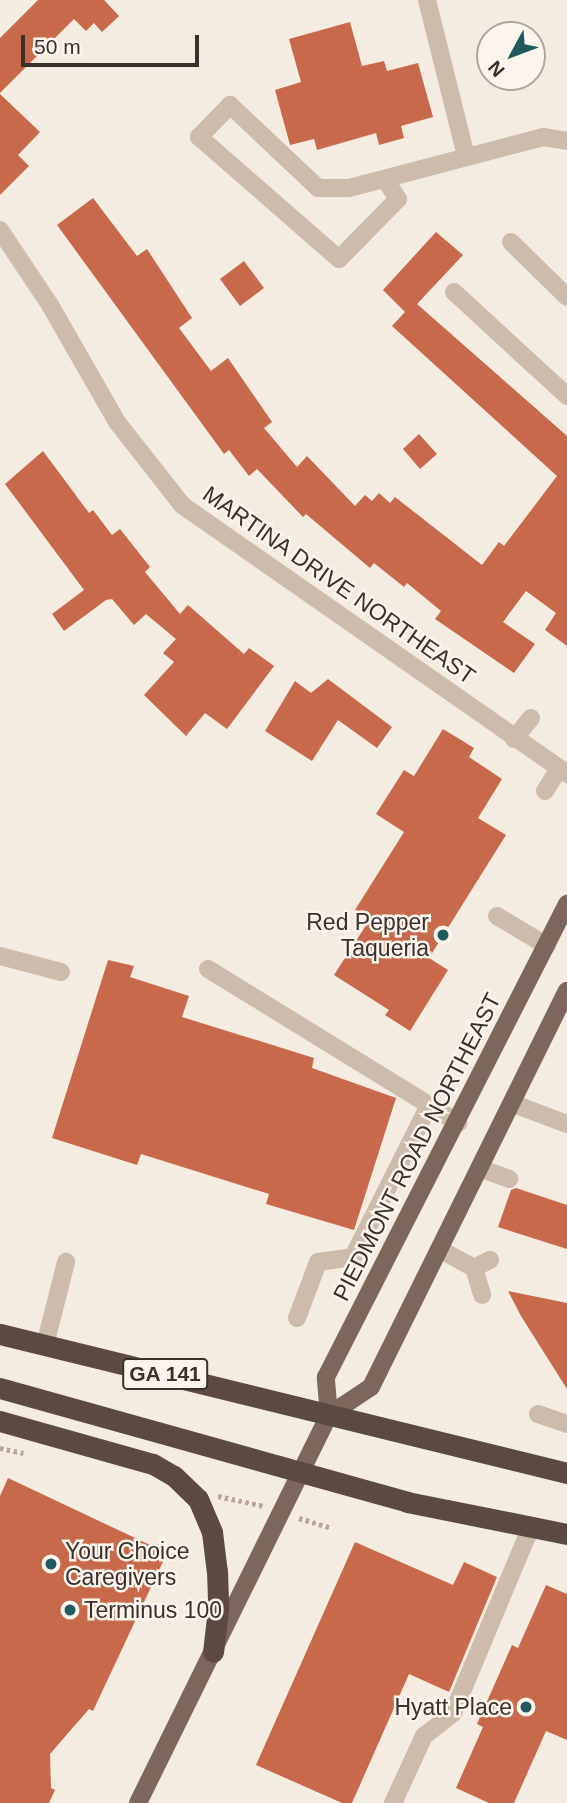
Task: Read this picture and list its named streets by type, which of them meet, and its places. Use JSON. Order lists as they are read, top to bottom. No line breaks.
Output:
{"streets":{"highway":["GA 141"],"main road":["PIEDMONT ROAD NORTHEAST"],"street":["MARTINA DRIVE NORTHEAST"]},"crossings":[["PIEDMONT ROAD NORTHEAST","GA 141"]],"places":["Red Pepper Taqueria","Your Choice Caregivers","Terminus 100","Hyatt Place"],"scale_bar":"50 m","north":"bottom left"}
